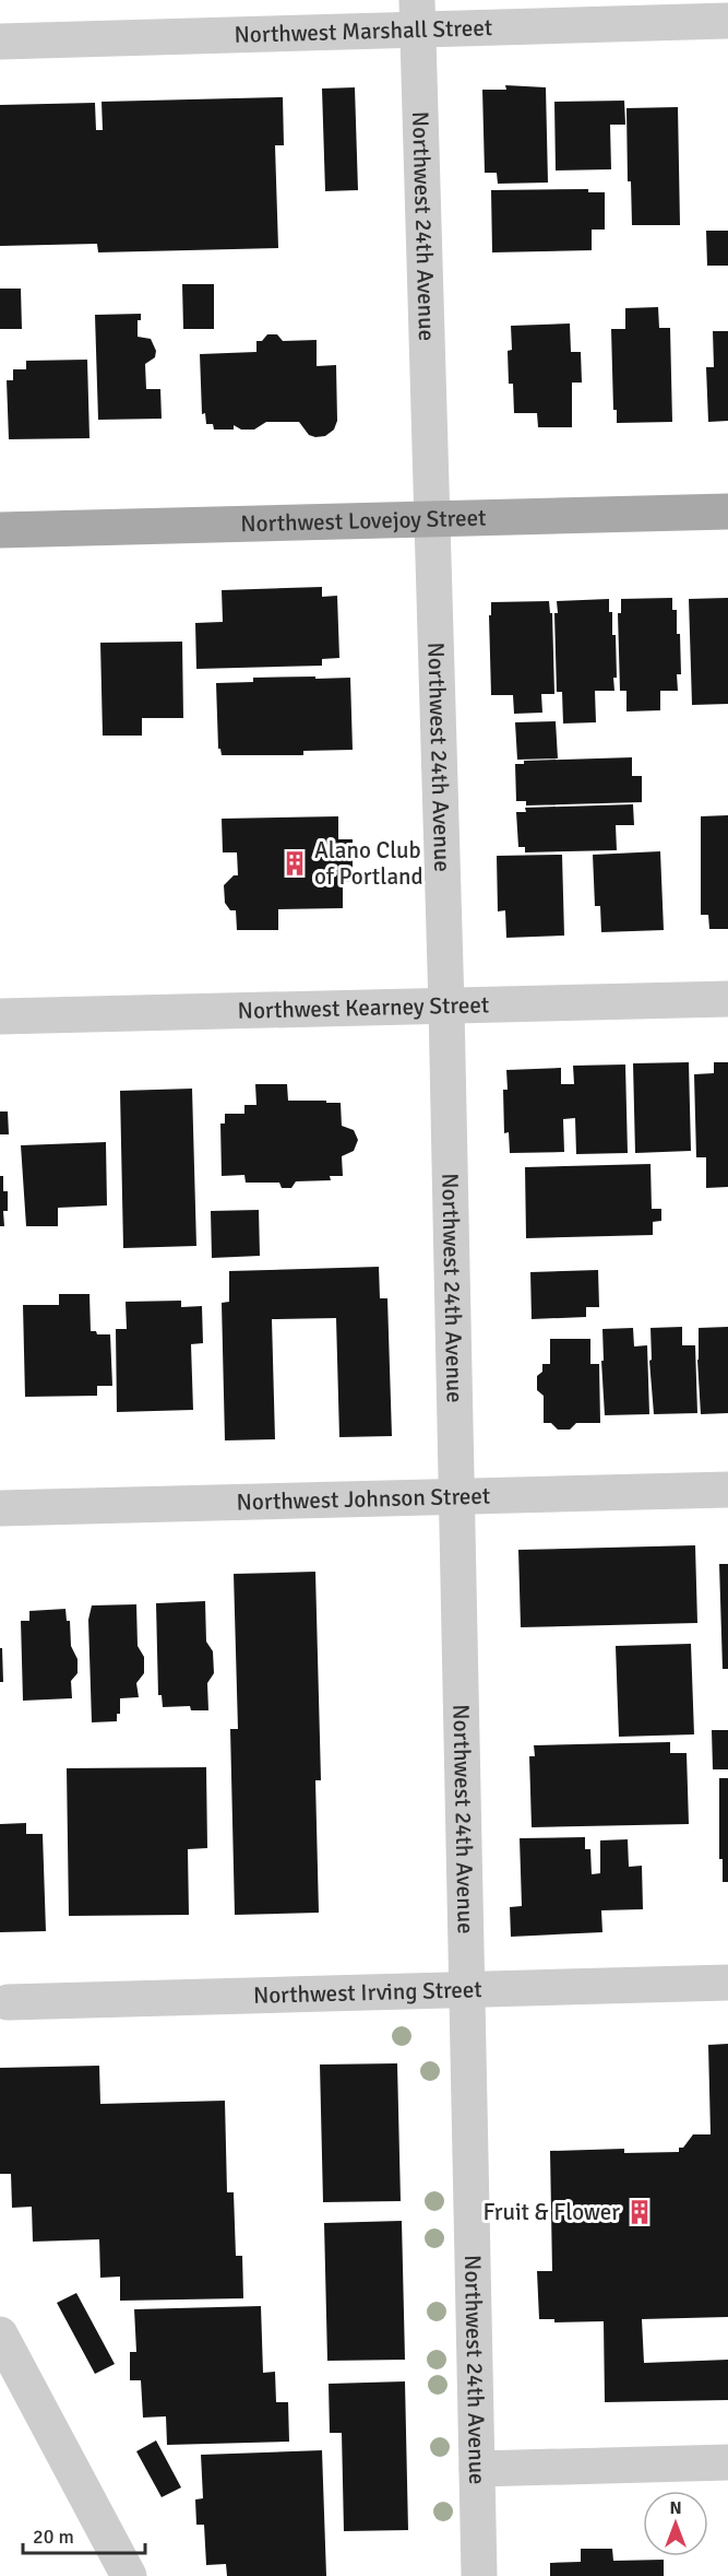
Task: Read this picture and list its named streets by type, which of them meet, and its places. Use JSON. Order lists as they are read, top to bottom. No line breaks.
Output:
{"streets":{"main road":["Northwest Lovejoy Street"],"street":["Northwest Marshall Street","Northwest 24th Avenue","Northwest Kearney Street","Northwest Johnson Street","Northwest Irving Street"]},"crossings":[["Northwest Marshall Street","Northwest 24th Avenue"],["Northwest 24th Avenue","Northwest Lovejoy Street"],["Northwest 24th Avenue","Northwest Kearney Street"],["Northwest 24th Avenue","Northwest Johnson Street"],["Northwest 24th Avenue","Northwest Irving Street"]],"places":{"building":["Alano Club of Portland","Fruit & Flower"]},"scale_bar":"20 m","north":"top"}
